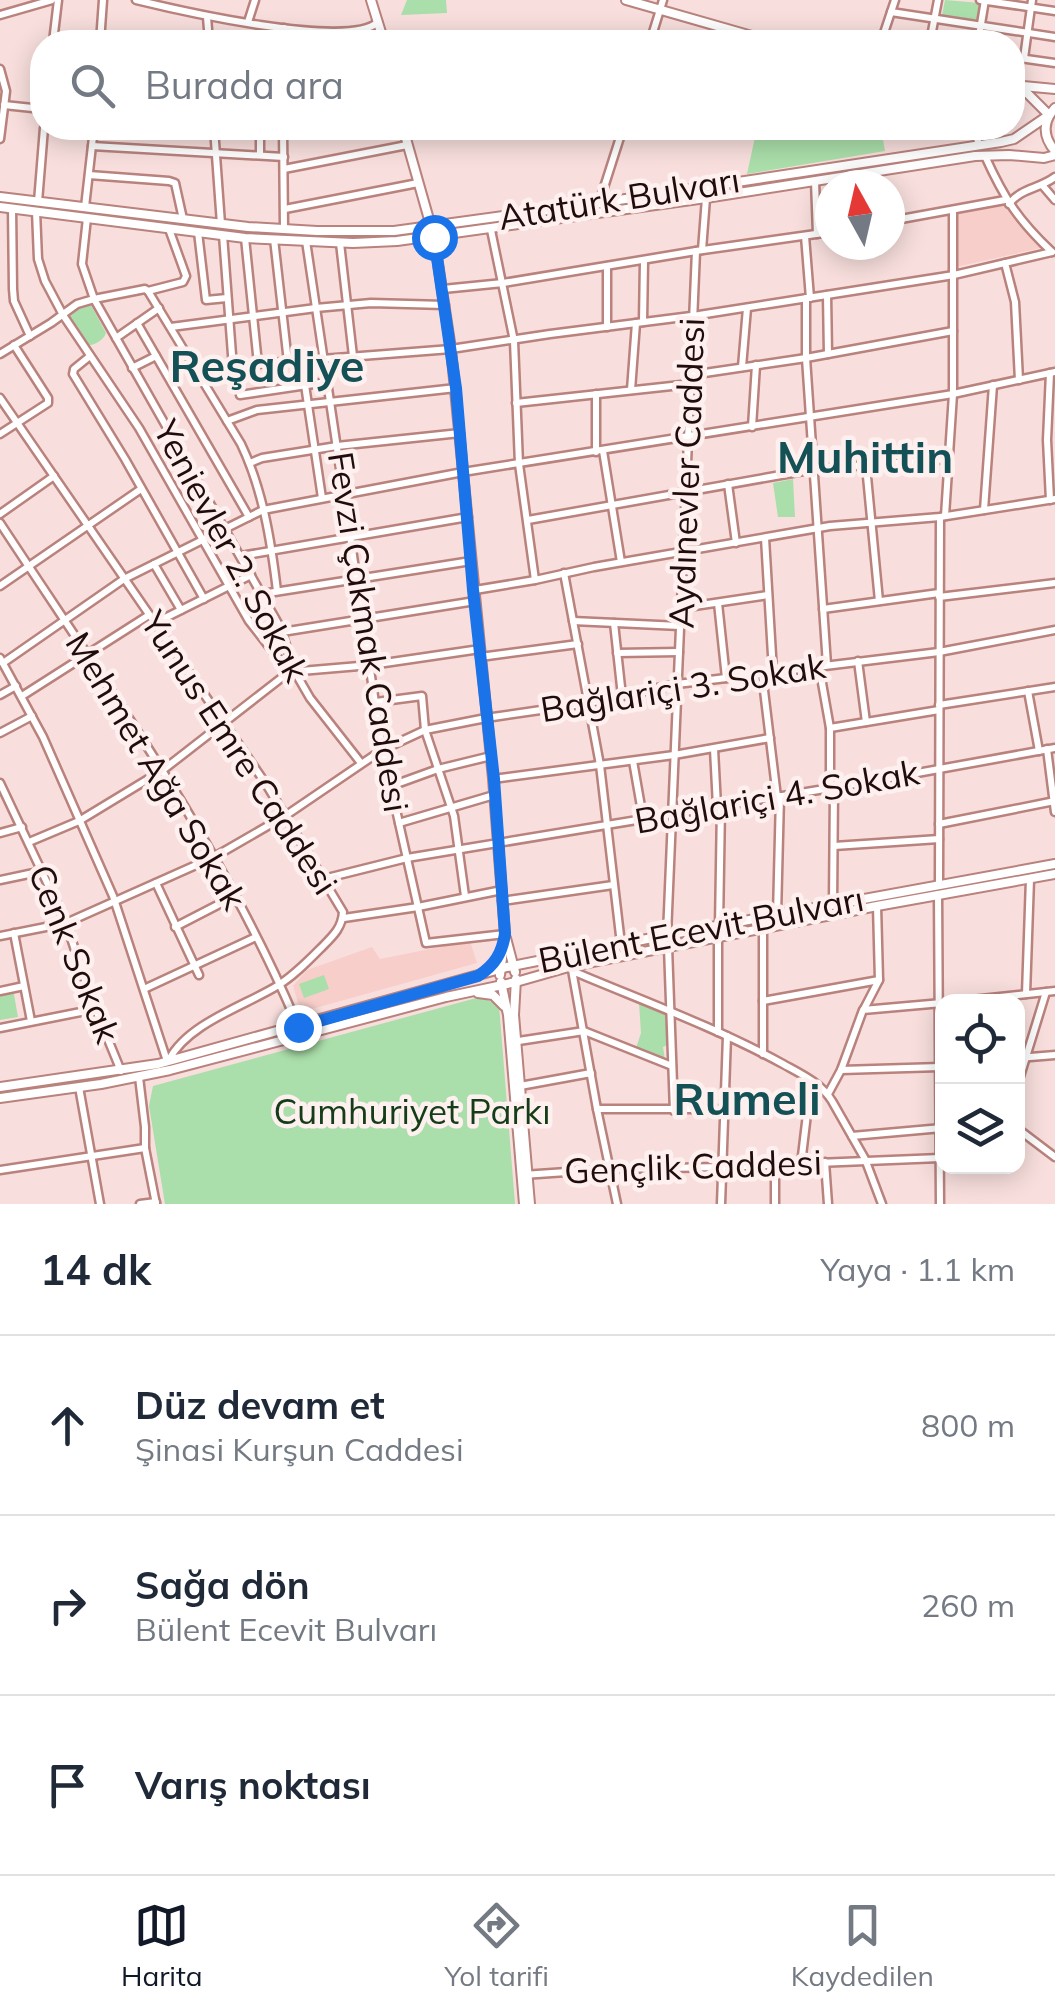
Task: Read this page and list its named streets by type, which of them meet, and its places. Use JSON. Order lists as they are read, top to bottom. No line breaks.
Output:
{"streets":{"main road":["Atatürk Bulvarı","Bülent Ecevit Bulvarı"],"street":["Aydınevler Caddesi","Yenievler 2. Sokak","Fevzi Çakmak Caddesi","Bağlariçi 3. Sokak","Yunus Emre Caddesi","Mehmet Ağa Sokak","Bağlariçi 4. Sokak","Cenk Sokak","Gençlik Caddesi"]},"crossings":[["Atatürk Bulvarı","Aydınevler Caddesi"],["Atatürk Bulvarı","Yenievler 2. Sokak"],["Atatürk Bulvarı","Fevzi Çakmak Caddesi"],["Aydınevler Caddesi","Bağlariçi 3. Sokak"],["Aydınevler Caddesi","Bağlariçi 4. Sokak"],["Aydınevler Caddesi","Bülent Ecevit Bulvarı"],["Yenievler 2. Sokak","Bağlariçi 3. Sokak"],["Fevzi Çakmak Caddesi","Bağlariçi 3. Sokak"],["Fevzi Çakmak Caddesi","Bağlariçi 4. Sokak"],["Bağlariçi 3. Sokak","Yunus Emre Caddesi"],["Bağlariçi 3. Sokak","Mehmet Ağa Sokak"],["Bağlariçi 3. Sokak","Cenk Sokak"],["Yunus Emre Caddesi","Mehmet Ağa Sokak"],["Yunus Emre Caddesi","Bağlariçi 4. Sokak"],["Yunus Emre Caddesi","Bülent Ecevit Bulvarı"],["Mehmet Ağa Sokak","Bülent Ecevit Bulvarı"],["Bülent Ecevit Bulvarı","Cenk Sokak"]],"districts":["Reşadiye","Muhittin","Rumeli"],"parks":["Cumhuriyet Parkı"],"north":"top","page":{"search":"Burada ara","heading":["14 dk","Yaya · 1.1 km"],"list":[["Düz devam et","Şinasi Kurşun Caddesi","800 m"],["Sağa dön","Bülent Ecevit Bulvarı","260 m"],"Varış noktası"],"nav":["Harita","Yol tarifi","Kaydedilen"]}}
